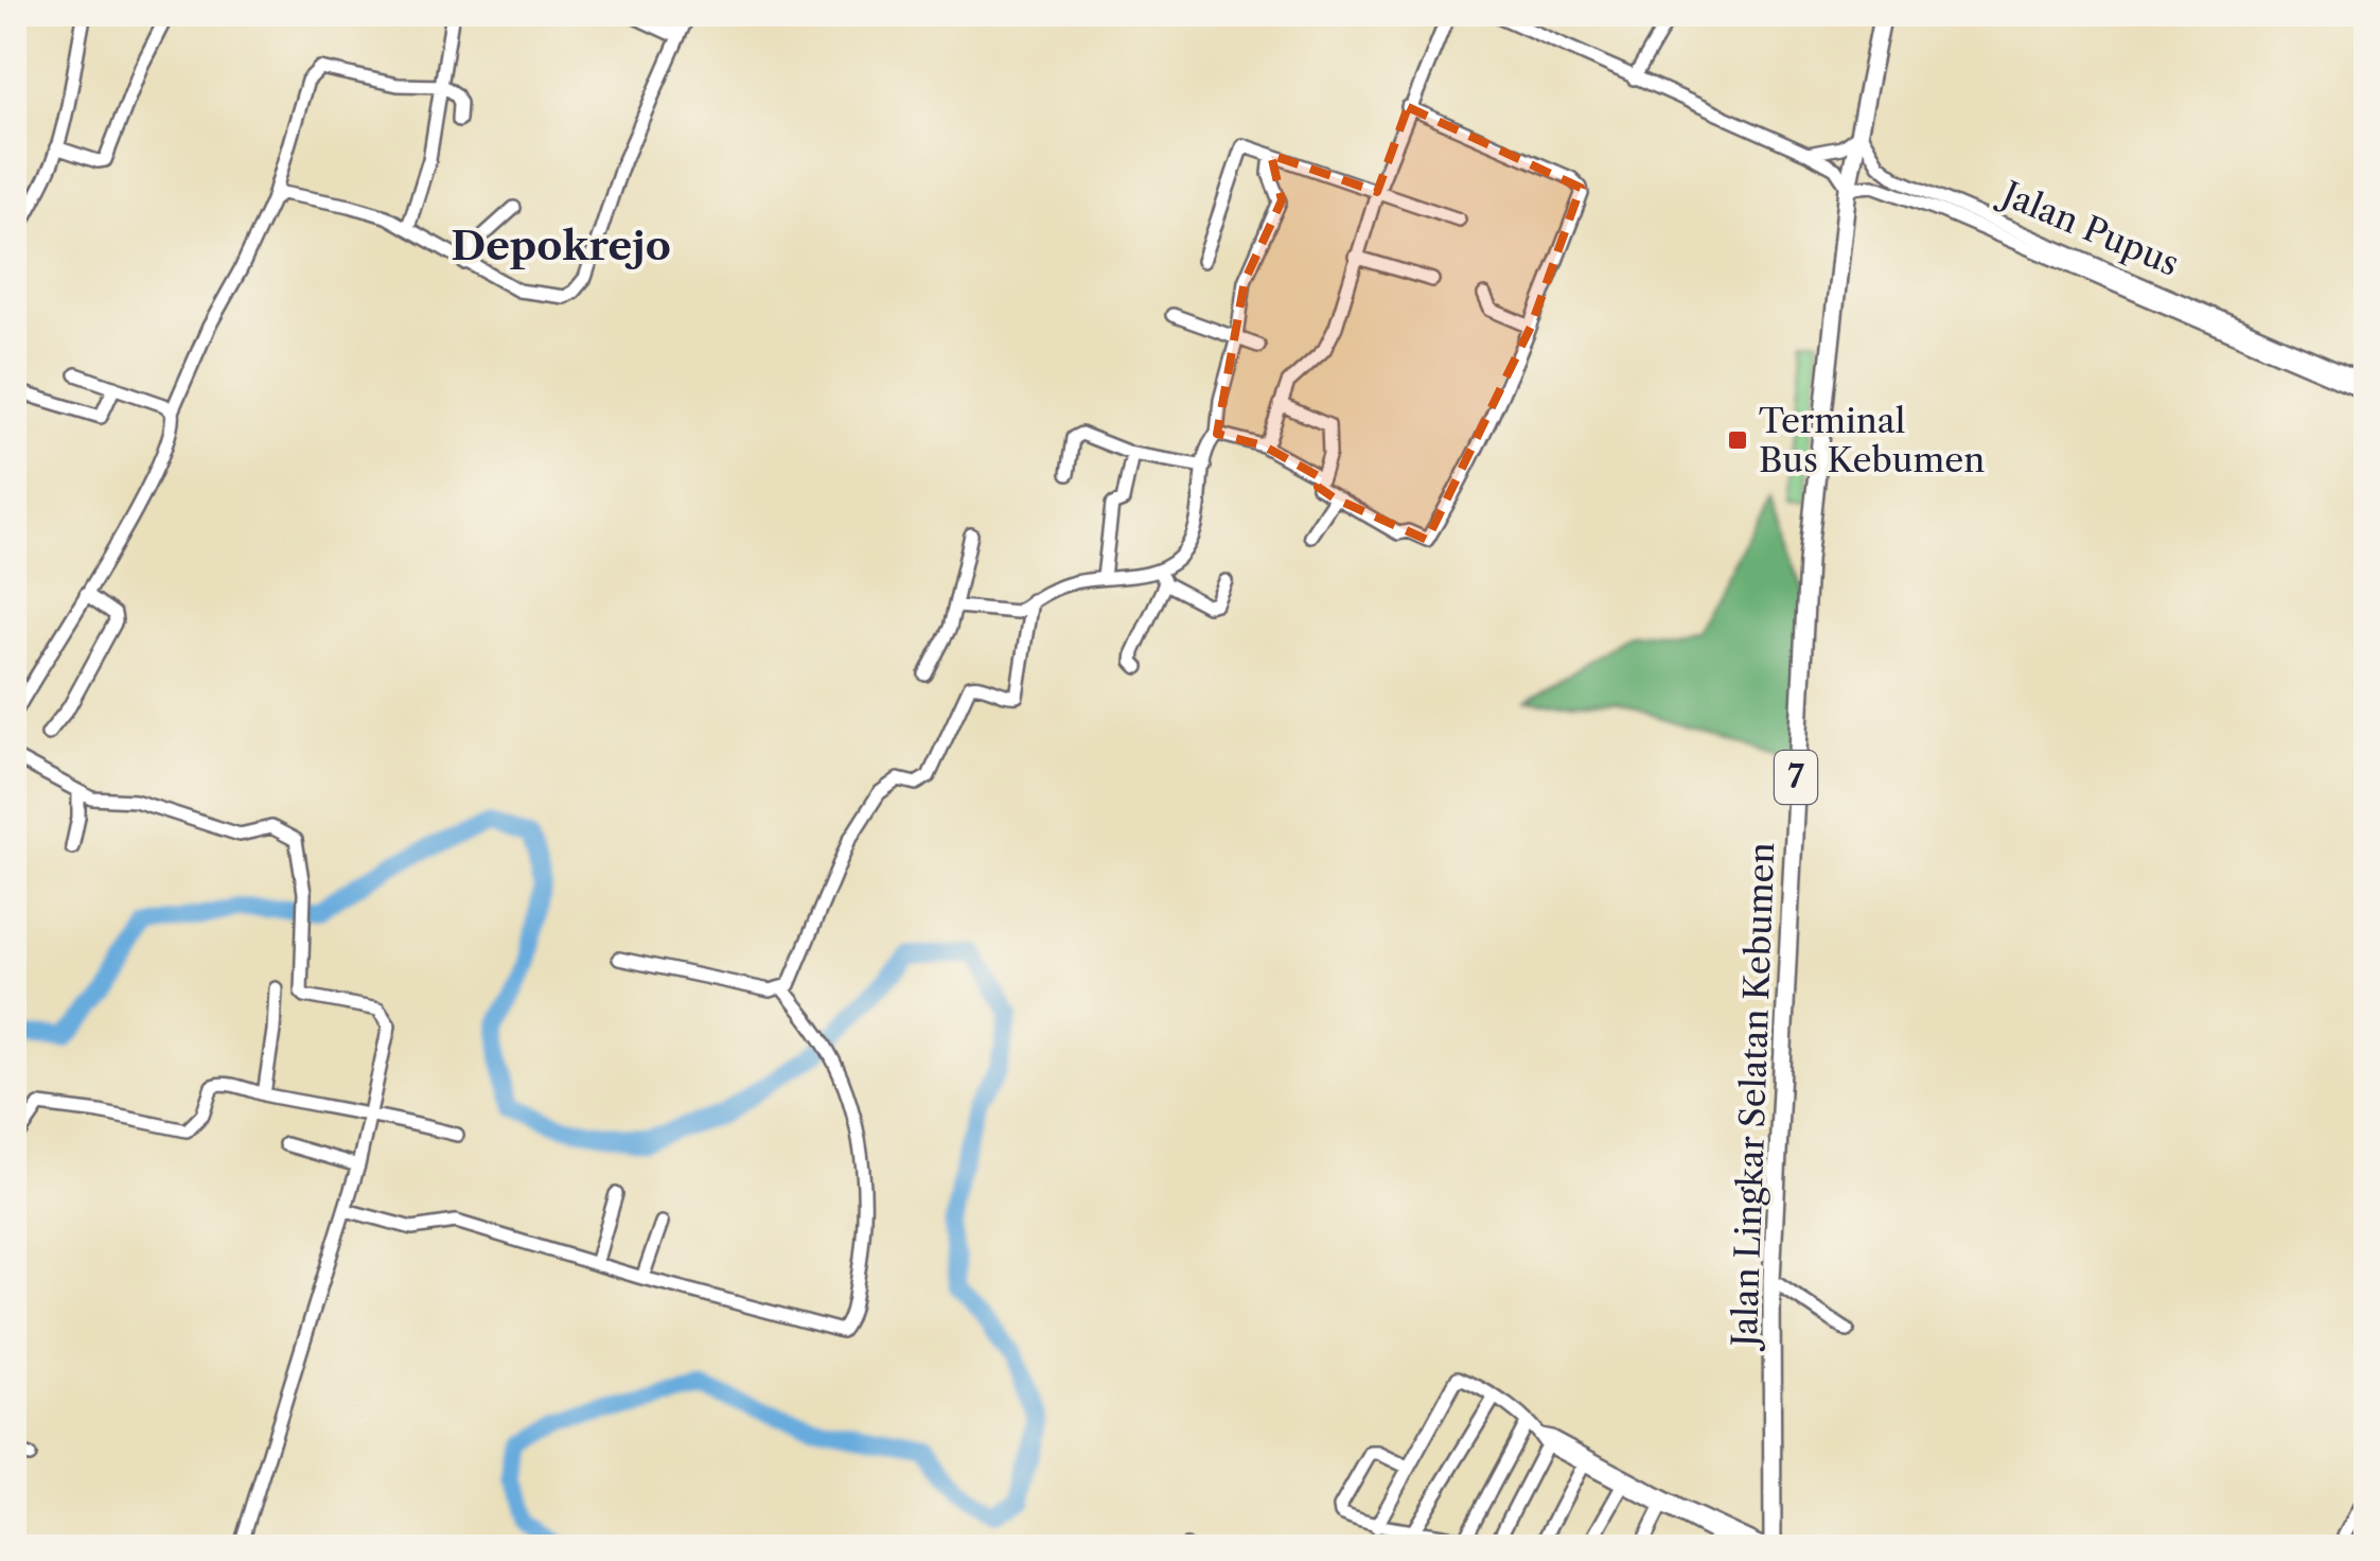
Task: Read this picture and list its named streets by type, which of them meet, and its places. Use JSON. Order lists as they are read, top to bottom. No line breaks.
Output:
{"streets":{"highway":["7","Jalan Lingkar Selatan Kebumen"],"street":["Jalan Pupus"]},"crossings":[["Jalan Pupus","Jalan Lingkar Selatan Kebumen"]],"districts":["Depokrejo"],"places":{"transit":["Terminal Bus Kebumen"]}}
